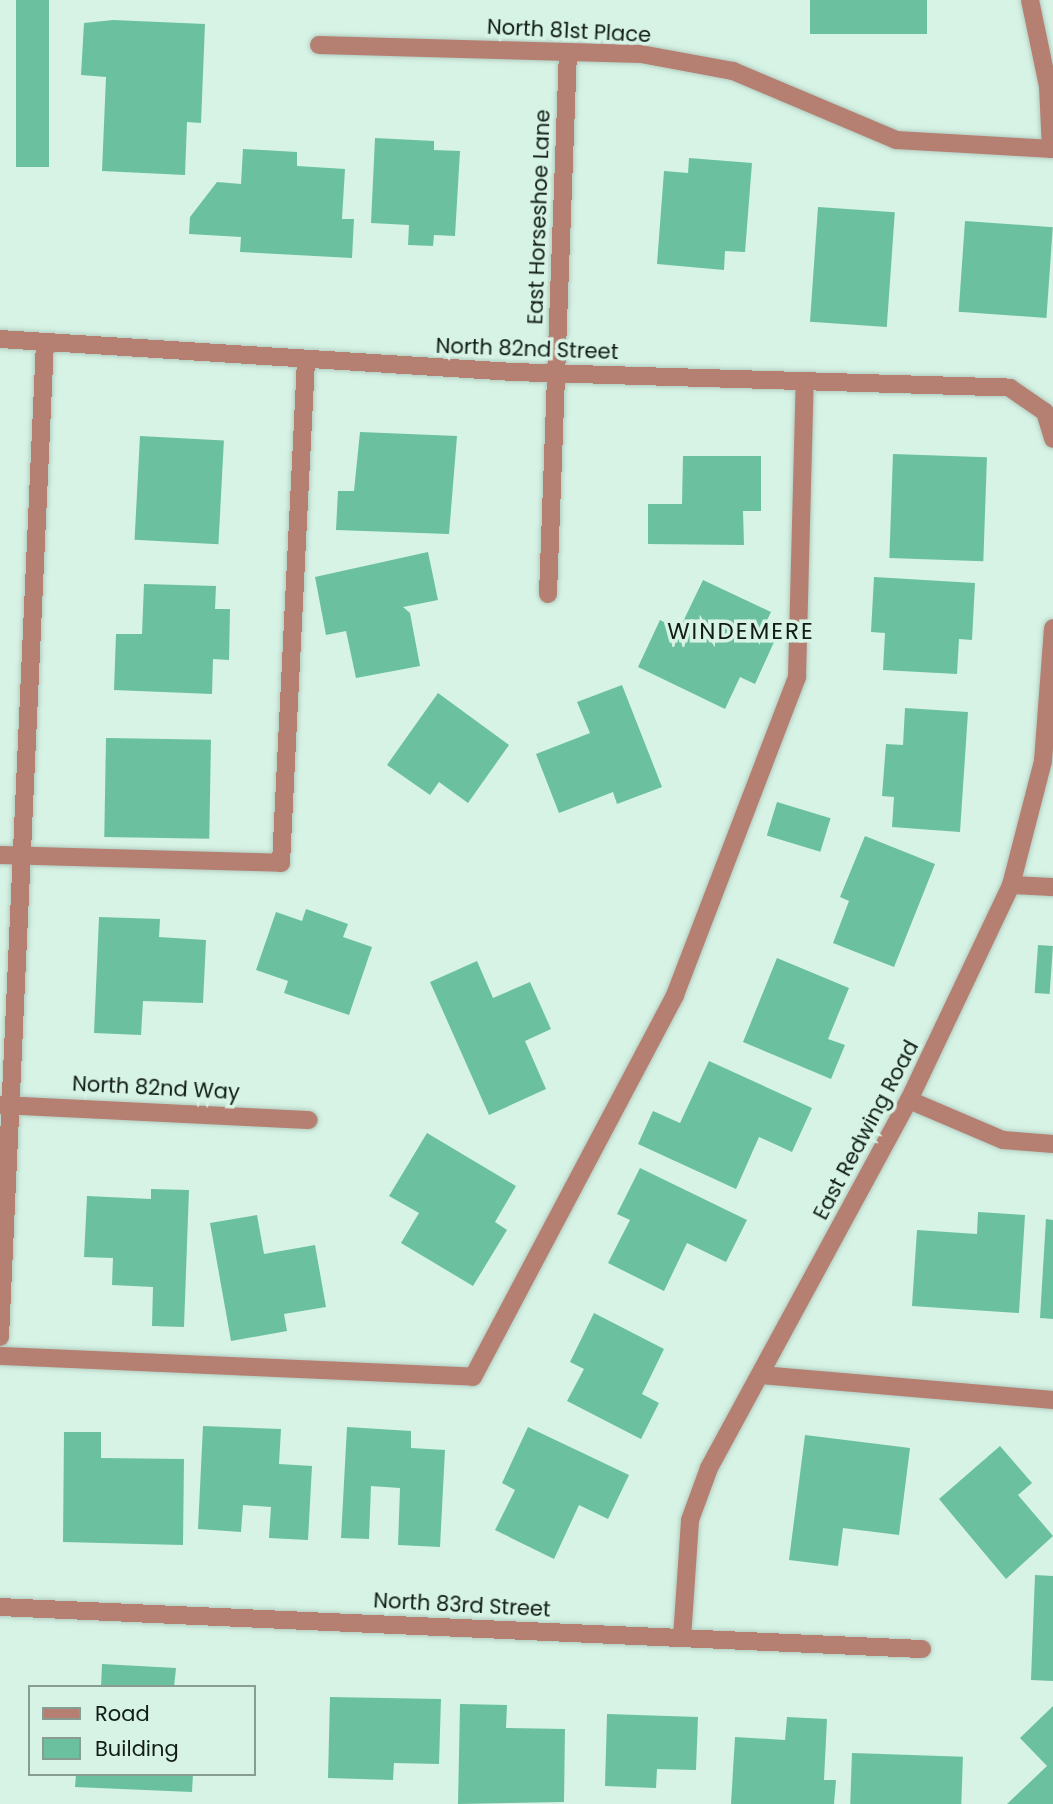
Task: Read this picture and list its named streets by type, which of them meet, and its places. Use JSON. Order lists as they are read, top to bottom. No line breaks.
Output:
{"streets":{"street":["North 81st Place","East Horseshoe Lane","North 82nd Street","North 82nd Way","East Redwing Road","North 83rd Street"]},"crossings":[["North 81st Place","East Horseshoe Lane"],["East Horseshoe Lane","North 82nd Street"],["East Redwing Road","North 83rd Street"]],"districts":["WINDEMERE"],"legend":["Road","Building"]}
